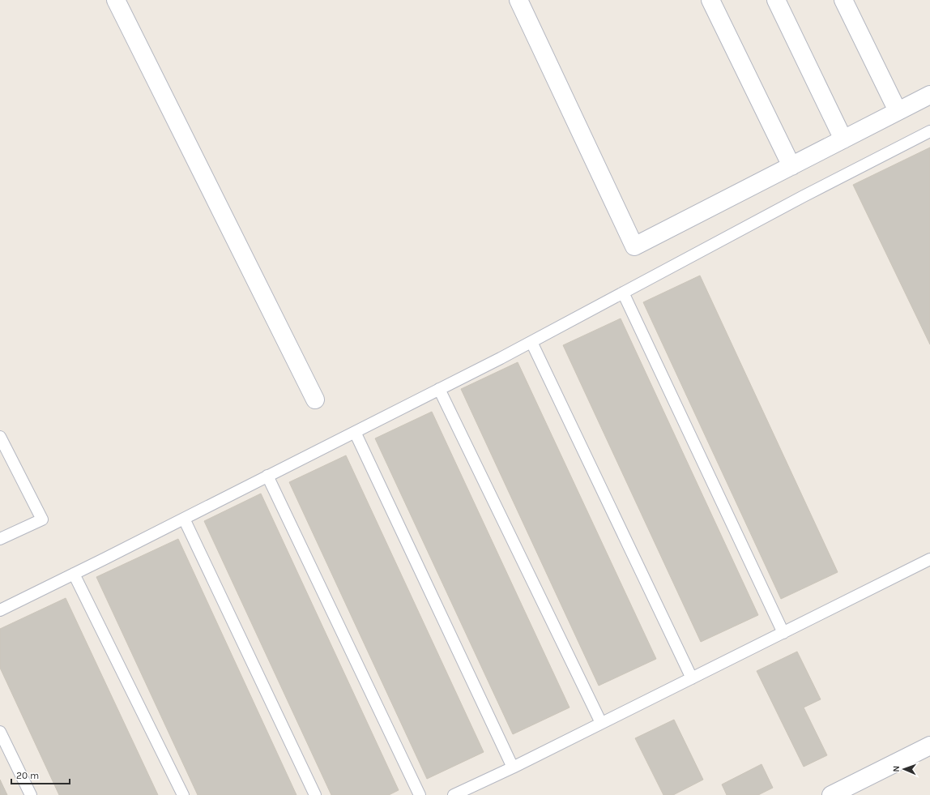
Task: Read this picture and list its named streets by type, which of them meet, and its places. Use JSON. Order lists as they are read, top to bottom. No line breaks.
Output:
{"scale_bar":"20 m","north":"left"}
